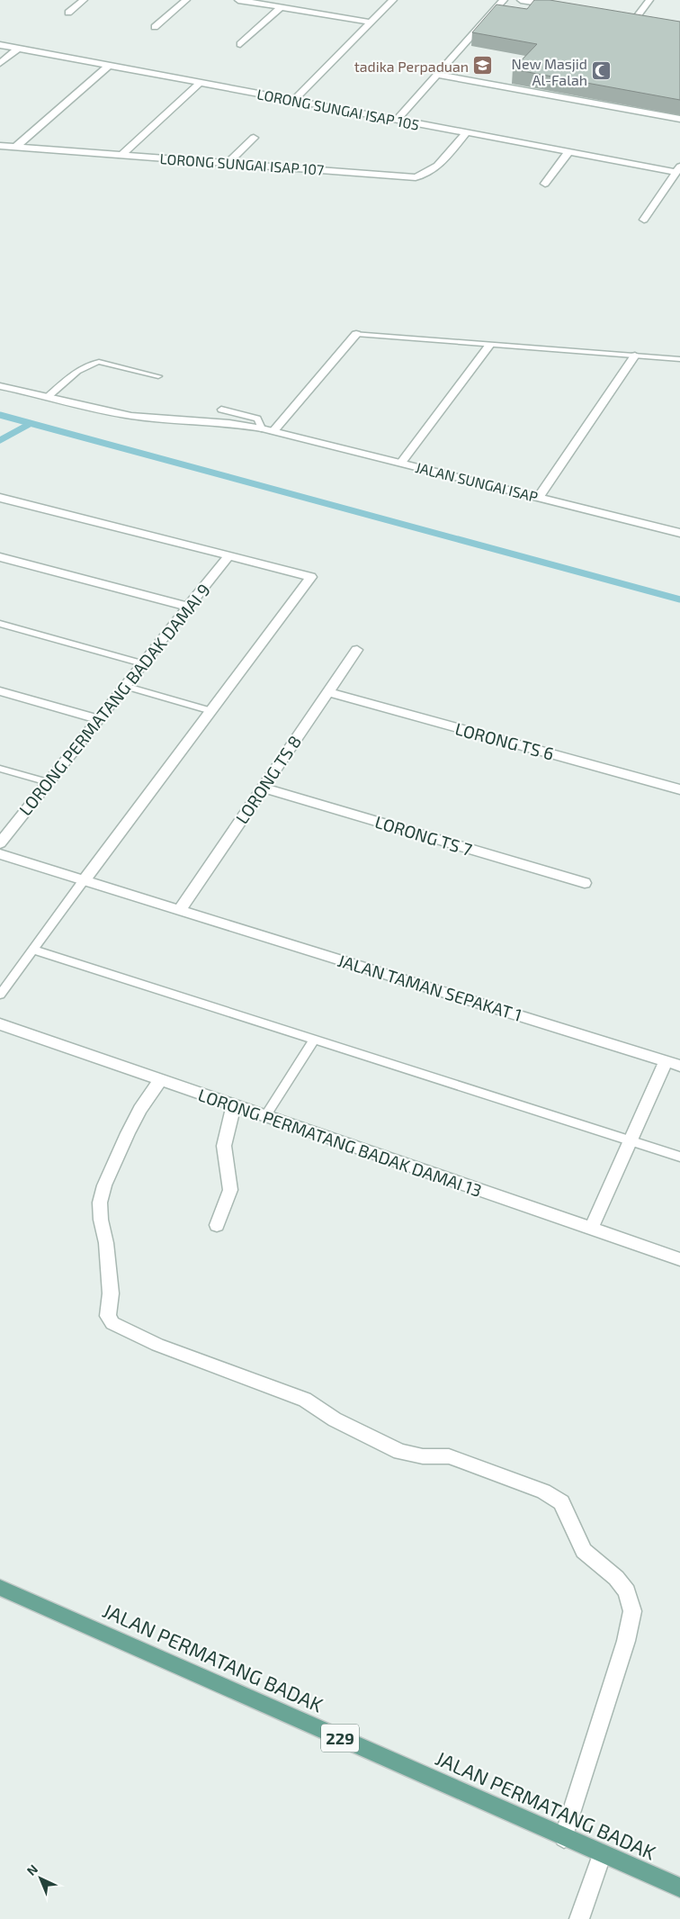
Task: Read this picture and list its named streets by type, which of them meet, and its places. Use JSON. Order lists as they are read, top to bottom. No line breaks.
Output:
{"streets":{"main road":["JALAN PERMATANG BADAK","229"],"street":["LORONG SUNGAI ISAP 105","LORONG SUNGAI ISAP 107","JALAN SUNGAI ISAP","LORONG PERMATANG BADAK DAMAI 9","LORONG TS 6","LORONG TS 8","LORONG TS 7","JALAN TAMAN SEPAKAT 1","LORONG PERMATANG BADAK DAMAI 13"]},"crossings":[["LORONG SUNGAI ISAP 105","LORONG SUNGAI ISAP 107"],["LORONG TS 6","LORONG TS 8"],["LORONG TS 8","LORONG TS 7"],["LORONG TS 8","JALAN TAMAN SEPAKAT 1"]],"places":{"school or university":["tadika Perpaduan"],"mosque":["New Masjid Al-Falah"]},"north":"top left"}
